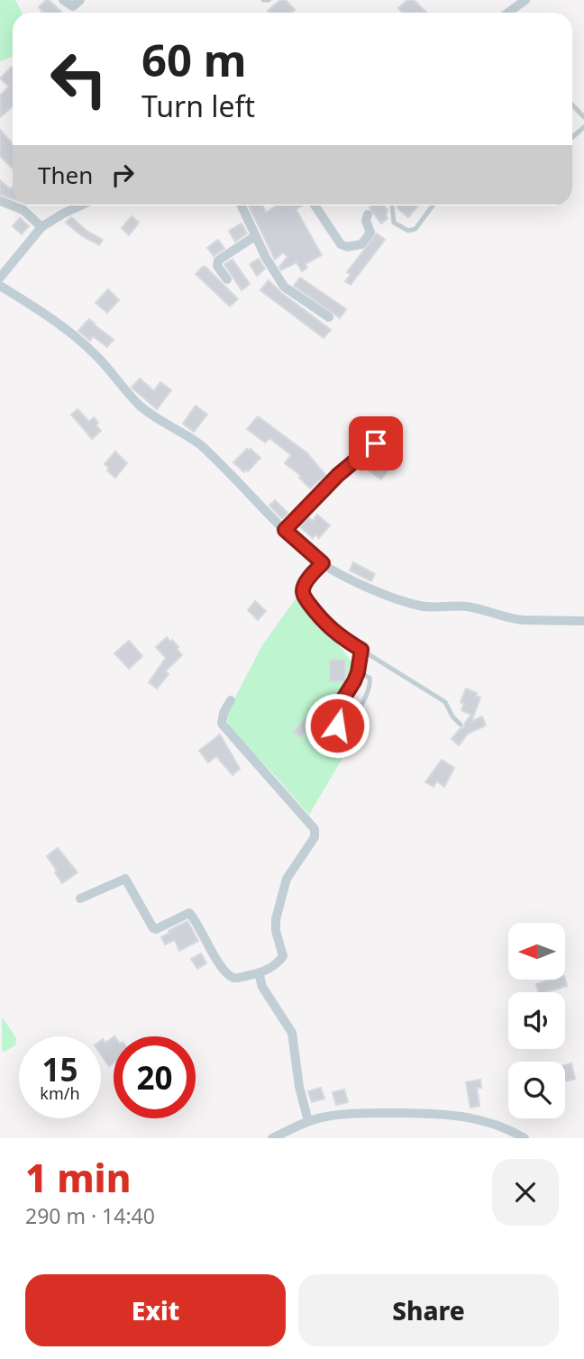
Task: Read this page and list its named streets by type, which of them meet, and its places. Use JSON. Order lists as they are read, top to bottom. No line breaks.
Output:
{"north":"left","page":{"turn":["60 m","Turn left"],"then":"Then","speed":"15 km/h","limit":"20","heading":["1 min","290 m · 14:40"],"buttons":["Exit","Share"]}}
